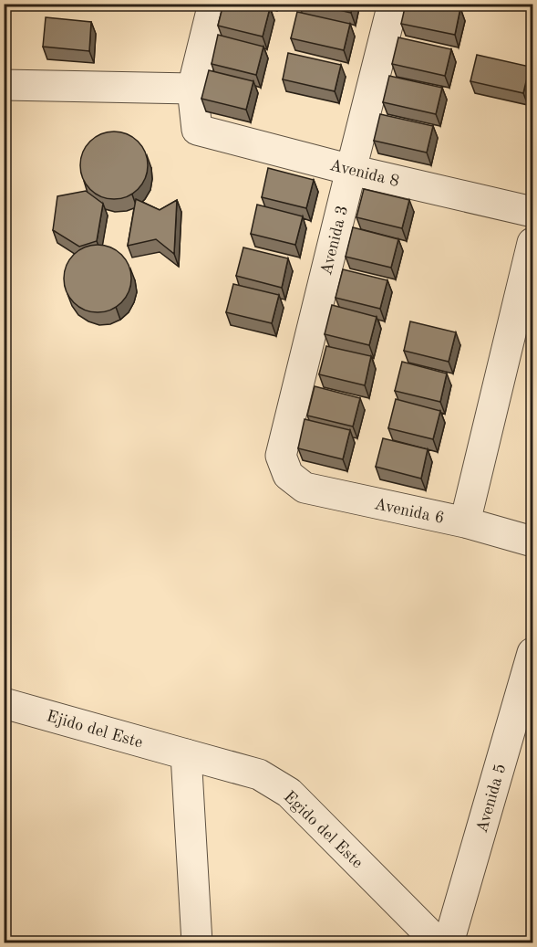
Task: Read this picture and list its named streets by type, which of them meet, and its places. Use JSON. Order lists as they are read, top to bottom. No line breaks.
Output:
{"streets":{"street":["Avenida 8","Avenida 3","Avenida 6","Ejido del Este","Avenida 5","Egido del Este"]},"crossings":[["Avenida 8","Avenida 3"],["Avenida 3","Avenida 6"],["Ejido del Este","Egido del Este"]]}
